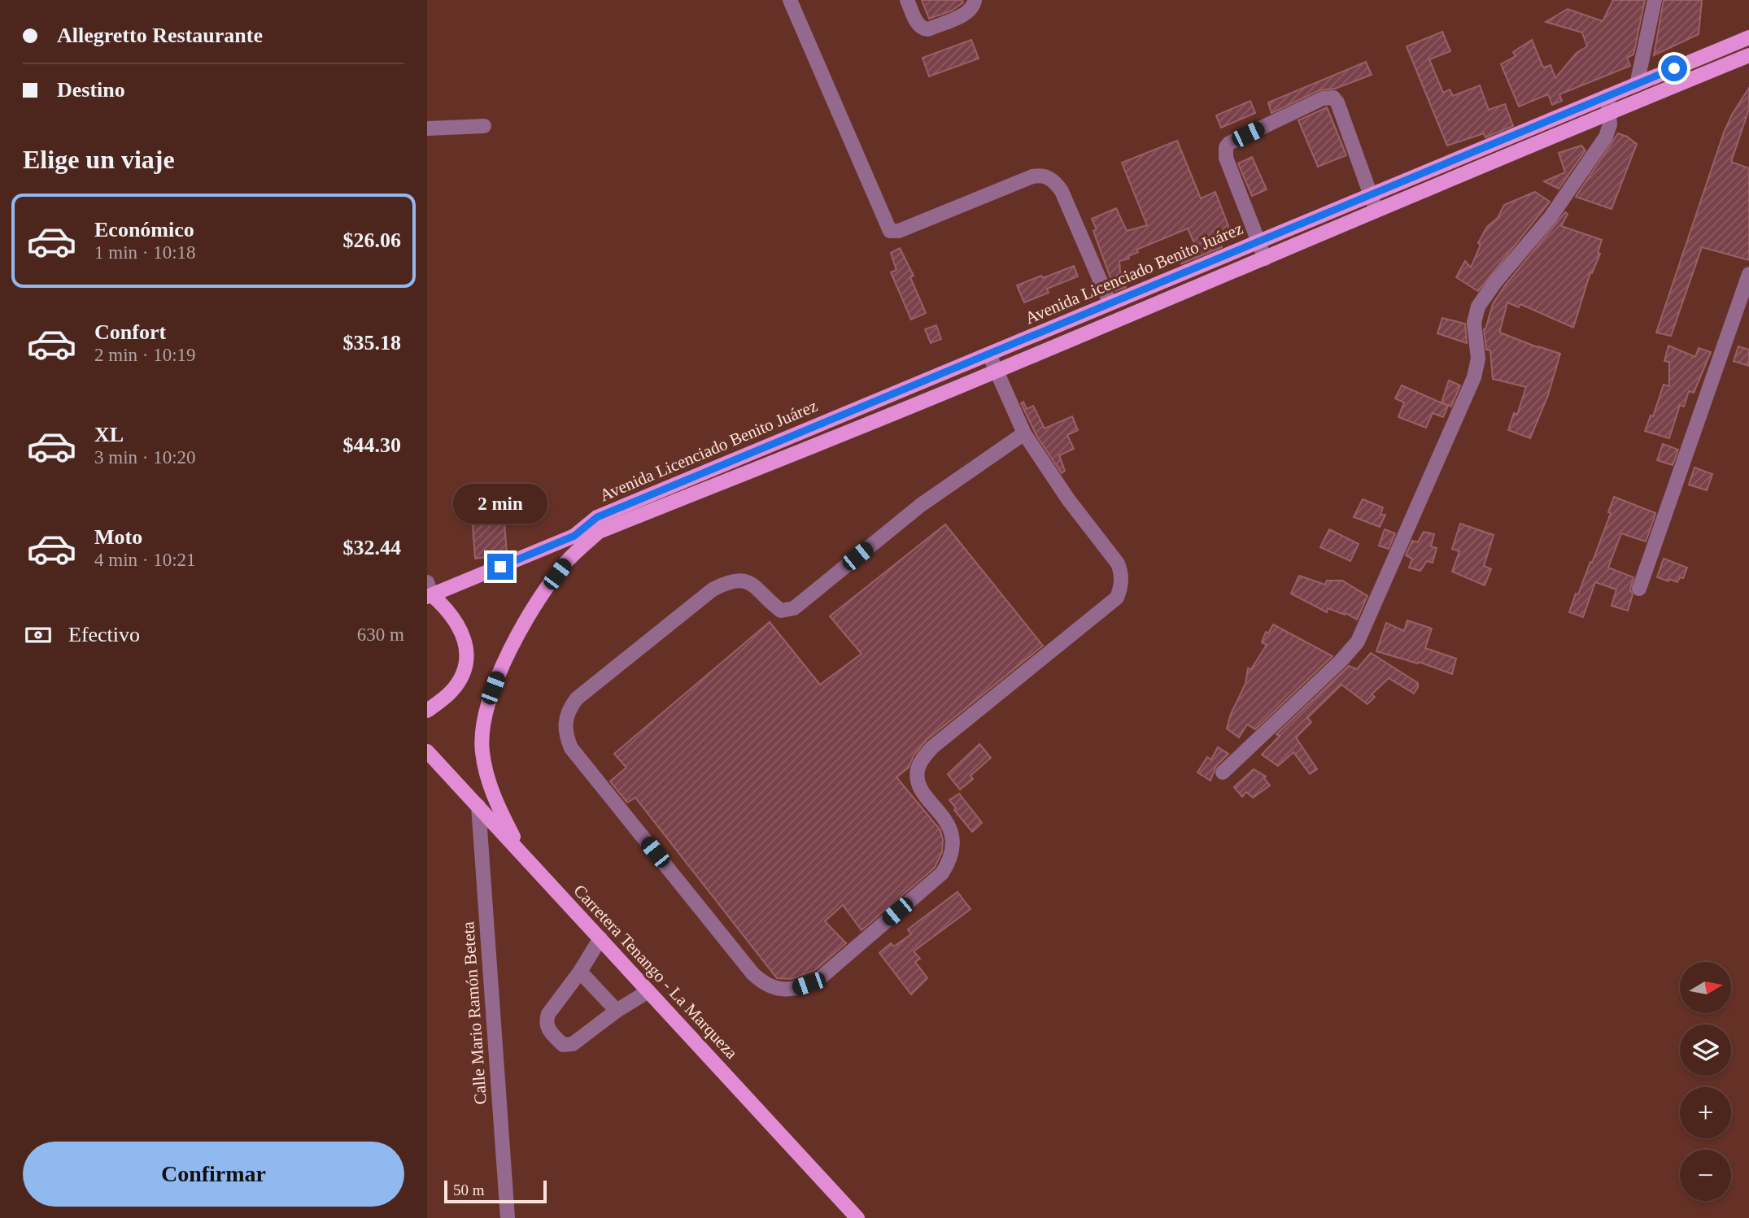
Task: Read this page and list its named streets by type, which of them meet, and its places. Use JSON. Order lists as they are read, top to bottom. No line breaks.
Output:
{"streets":{"main road":["Avenida Licenciado Benito Juárez","Carretera Tenango - La Marqueza"],"street":["Calle Mario Ramón Beteta"]},"crossings":[["Carretera Tenango - La Marqueza","Calle Mario Ramón Beteta"]],"scale_bar":"50 m","north":"right","page":{"banner":["Allegretto Restaurante","Destino"],"heading":"Elige un viaje","list":[{"name":"Económico","note":"1 min · 10:18","value":"$26.06"},{"name":"Confort","note":"2 min · 10:19","value":"$35.18"},{"name":"XL","note":"3 min · 10:20","value":"$44.30"},{"name":"Moto","note":"4 min · 10:21","value":"$32.44"}],"bubble":"2 min","pay":["Efectivo","630 m"],"map_buttons":["+","−"],"buttons":"Confirmar","scale":"50 m"}}
